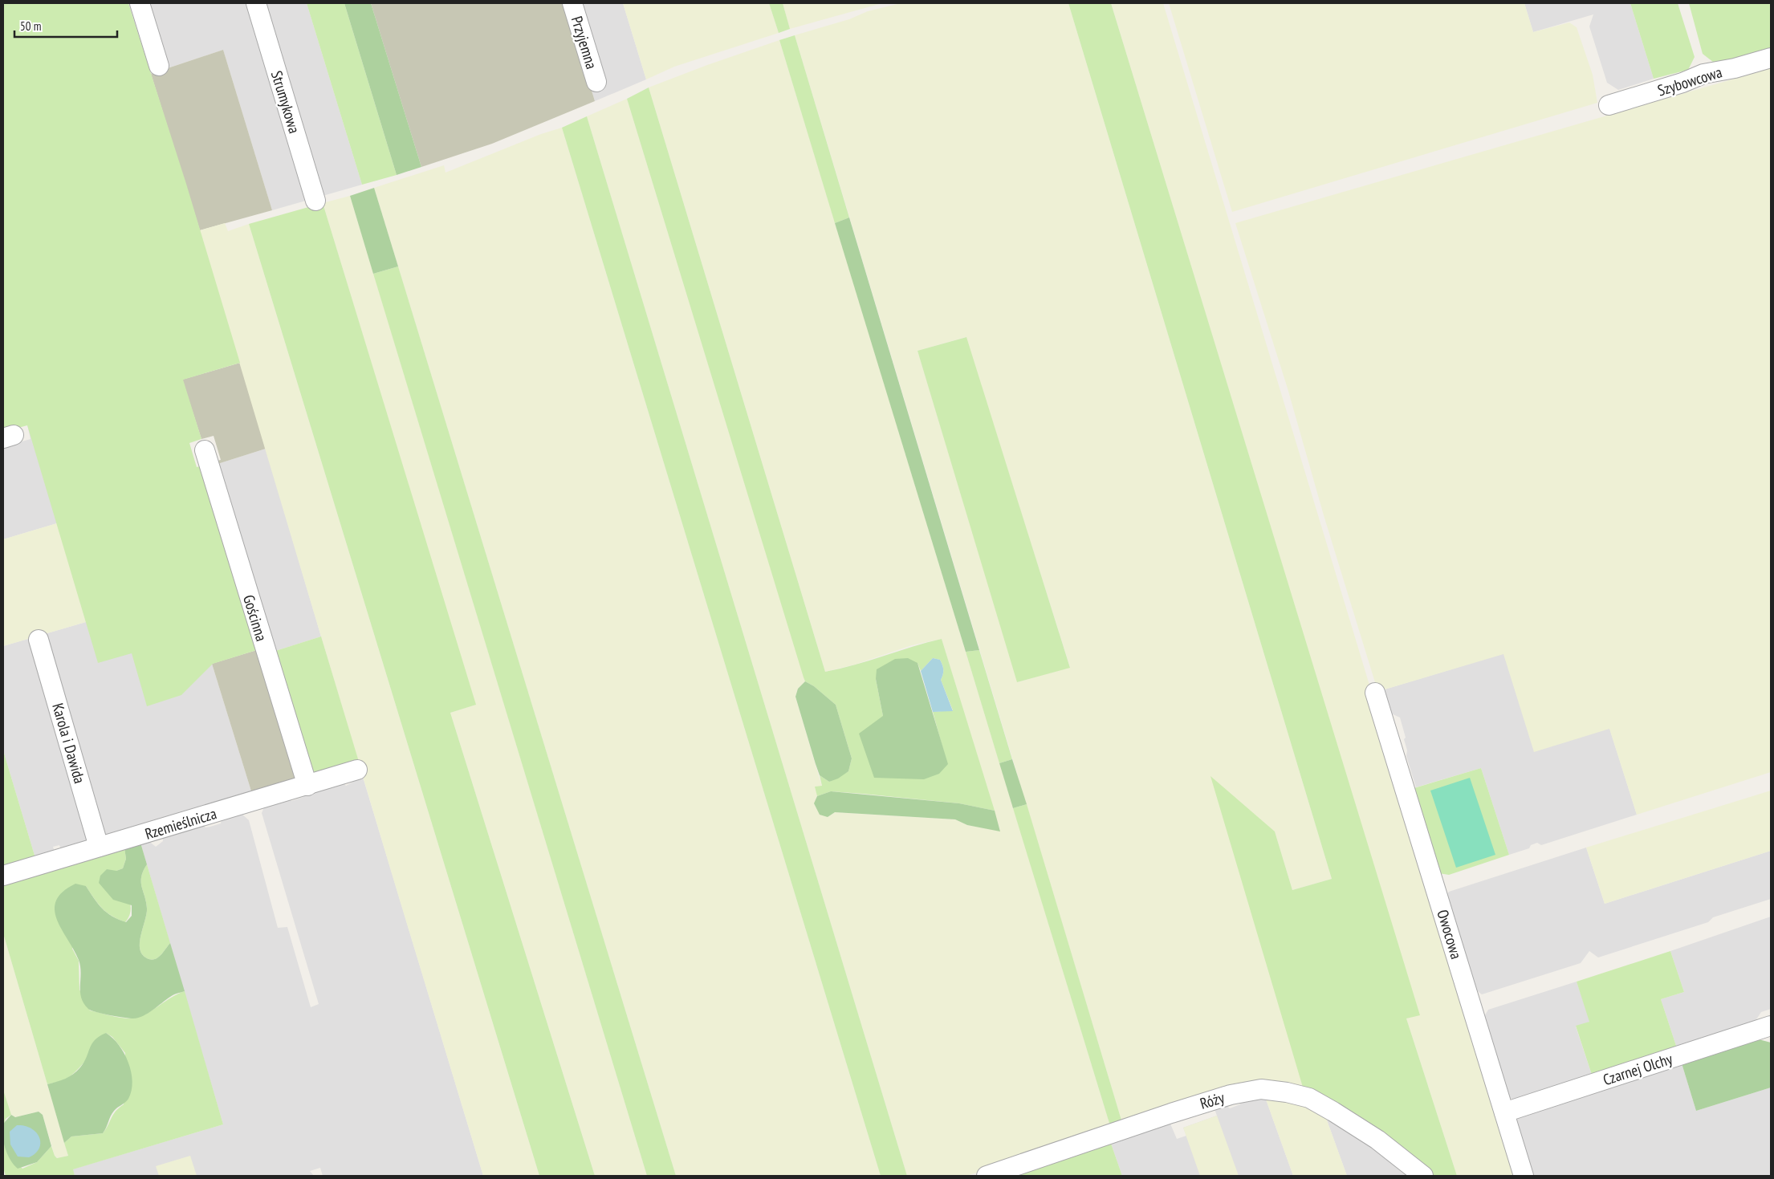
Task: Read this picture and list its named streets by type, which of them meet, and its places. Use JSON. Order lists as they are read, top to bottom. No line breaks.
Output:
{"streets":{"street":["Przyjemna","Szybowcowa","Strumykowa","Gościnna","Karola i Dawida","Rzemieślnicza","Owocowa","Czarnej Olchy","Róży"]},"crossings":[["Gościnna","Rzemieślnicza"],["Karola i Dawida","Rzemieślnicza"],["Owocowa","Czarnej Olchy"]],"scale_bar":"50 m"}
